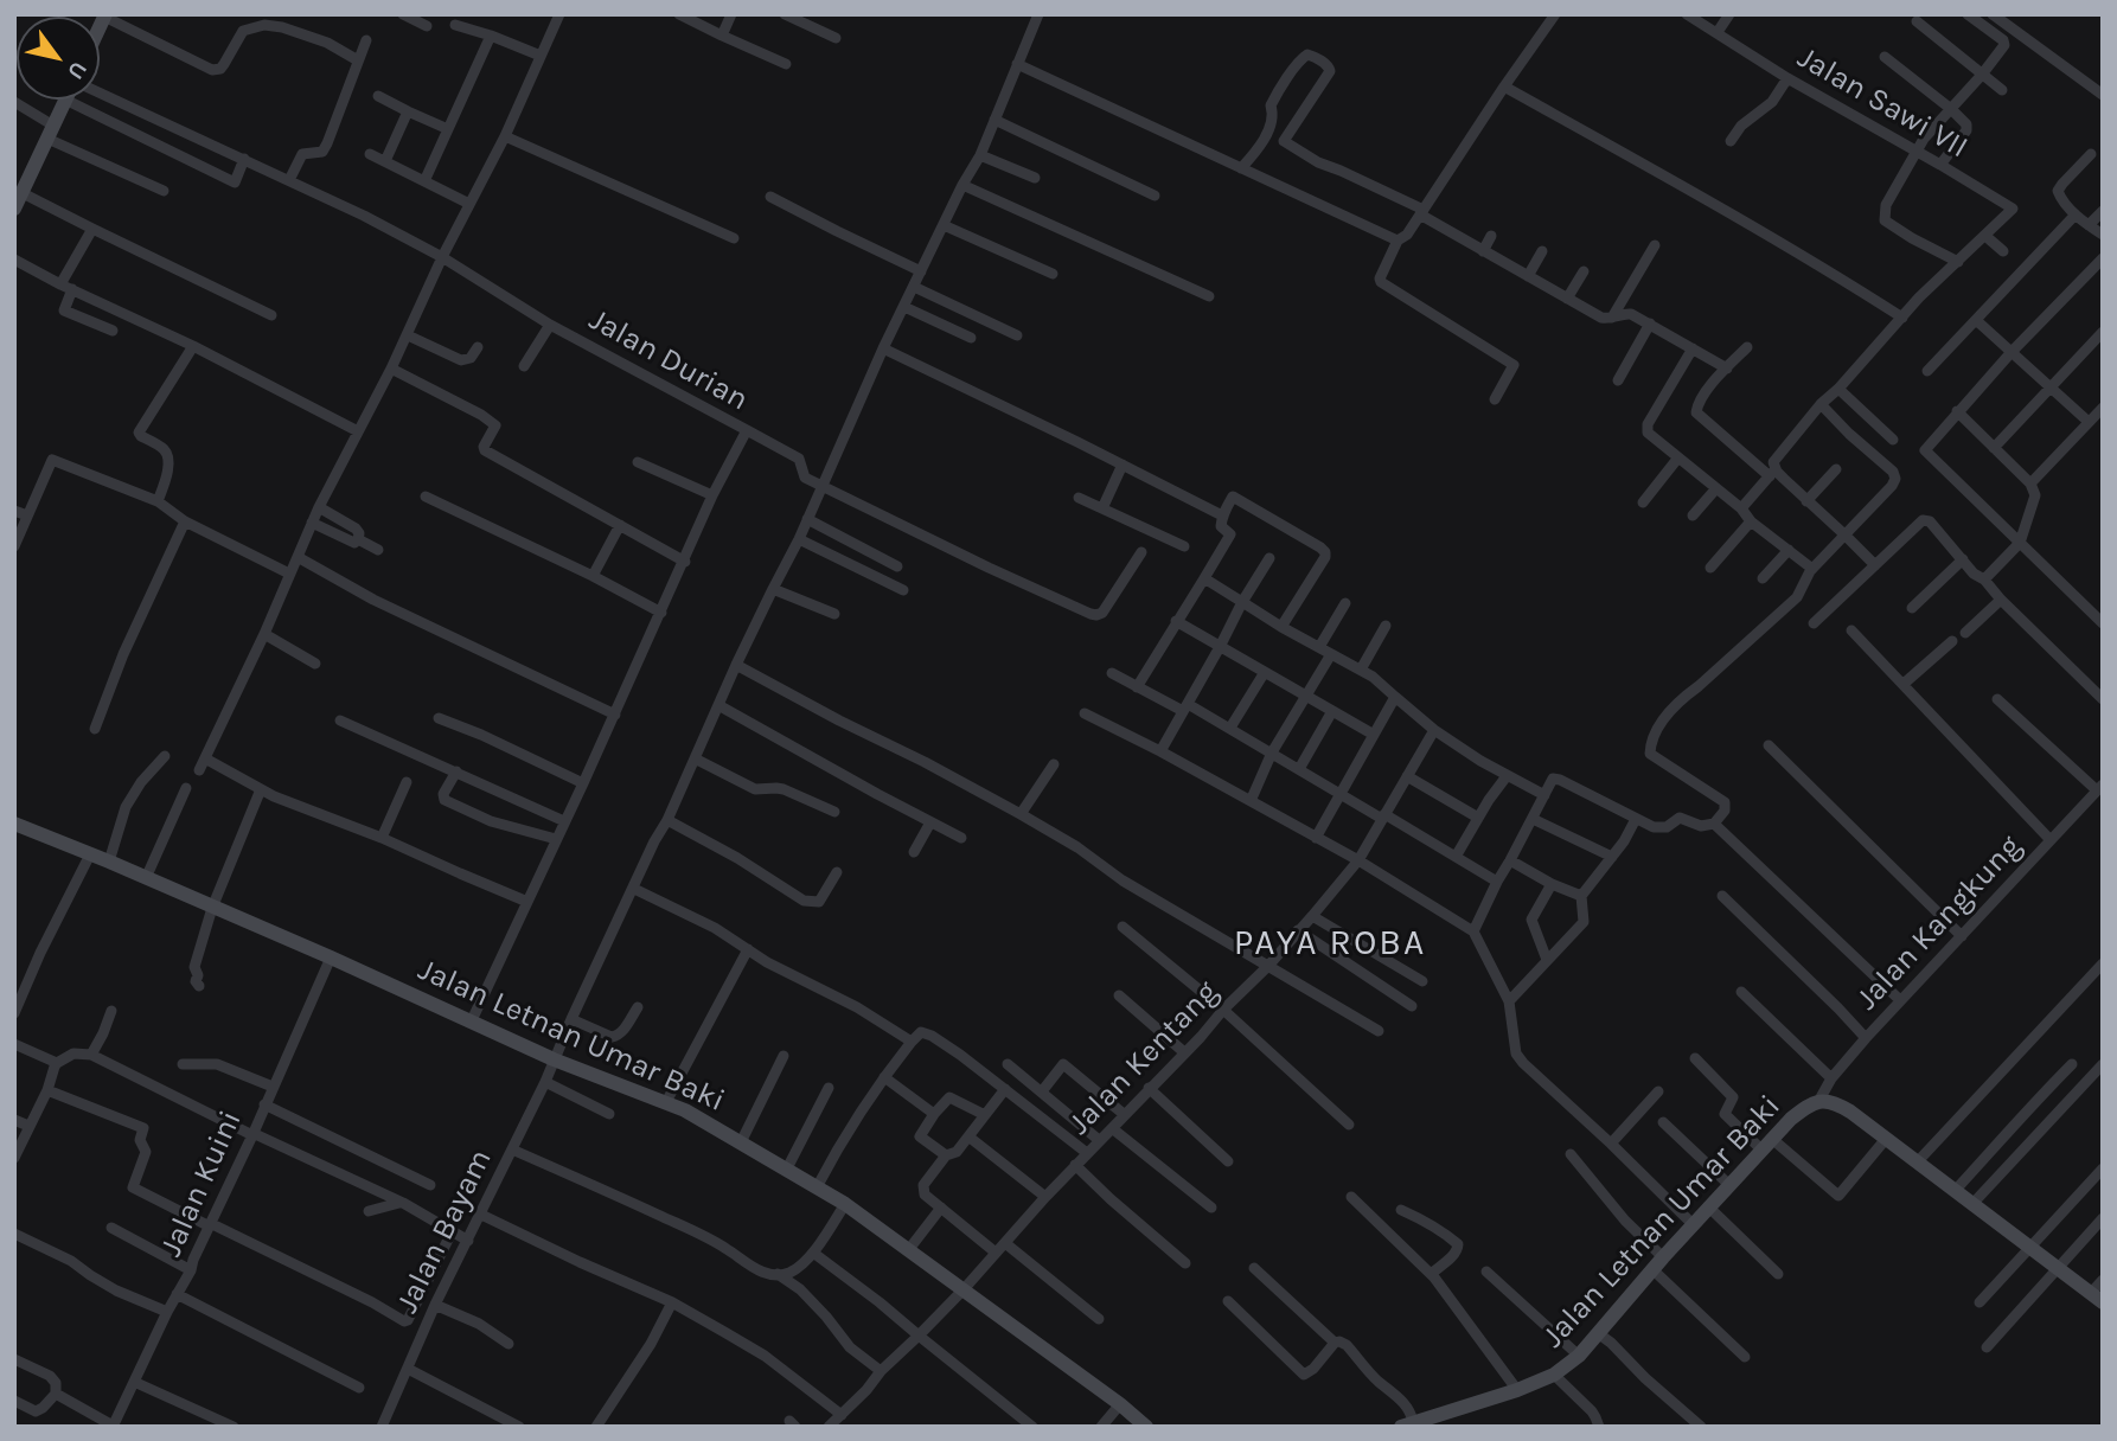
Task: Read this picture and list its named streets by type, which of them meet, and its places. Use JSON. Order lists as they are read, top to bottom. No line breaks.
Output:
{"streets":{"street":["Jalan Sawi VII","Jalan Durian","Jalan Kangkung","Jalan Letnan Umar Baki","Jalan Kentang","Jalan Kuini","Jalan Bayam"]},"crossings":[["Jalan Durian","Jalan Letnan Umar Baki"],["Jalan Kangkung","Jalan Letnan Umar Baki"],["Jalan Letnan Umar Baki","Jalan Kentang"],["Jalan Letnan Umar Baki","Jalan Kuini"],["Jalan Letnan Umar Baki","Jalan Bayam"]],"districts":["PAYA ROBA"],"north":"bottom right"}
